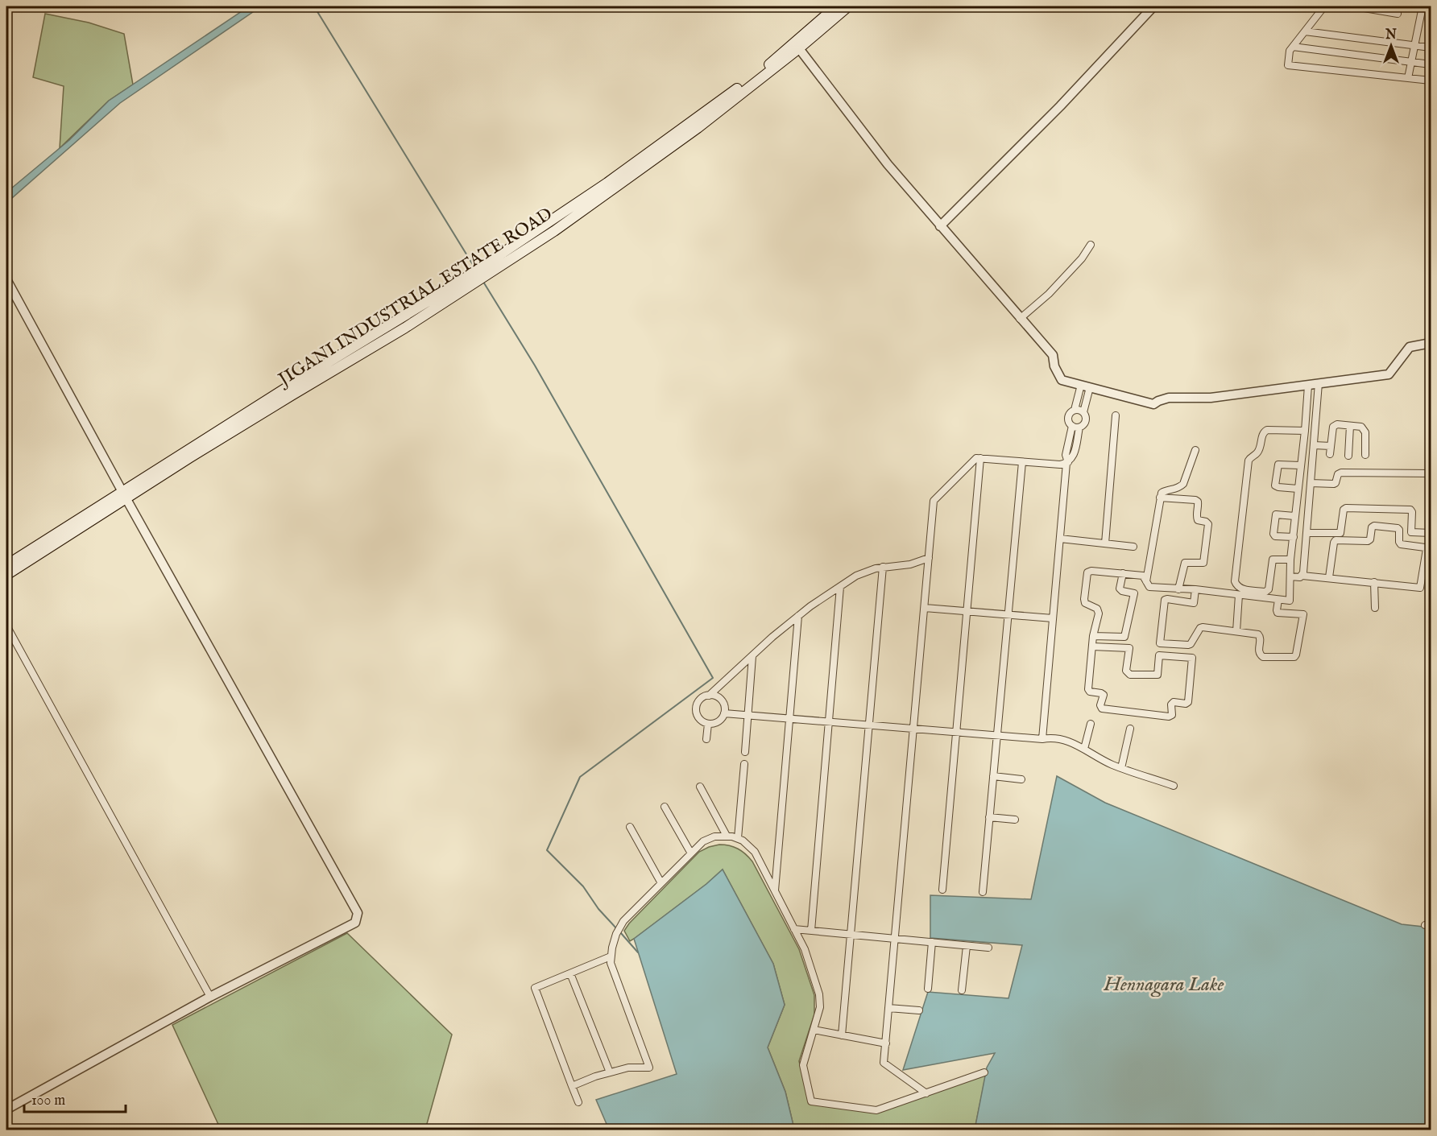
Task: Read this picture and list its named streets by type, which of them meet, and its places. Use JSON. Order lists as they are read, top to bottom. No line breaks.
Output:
{"streets":{"main road":["JIGANI INDUSTRIAL ESTATE ROAD"]},"water":["Hennagara Lake"],"scale_bar":"100 m","north":"top"}
